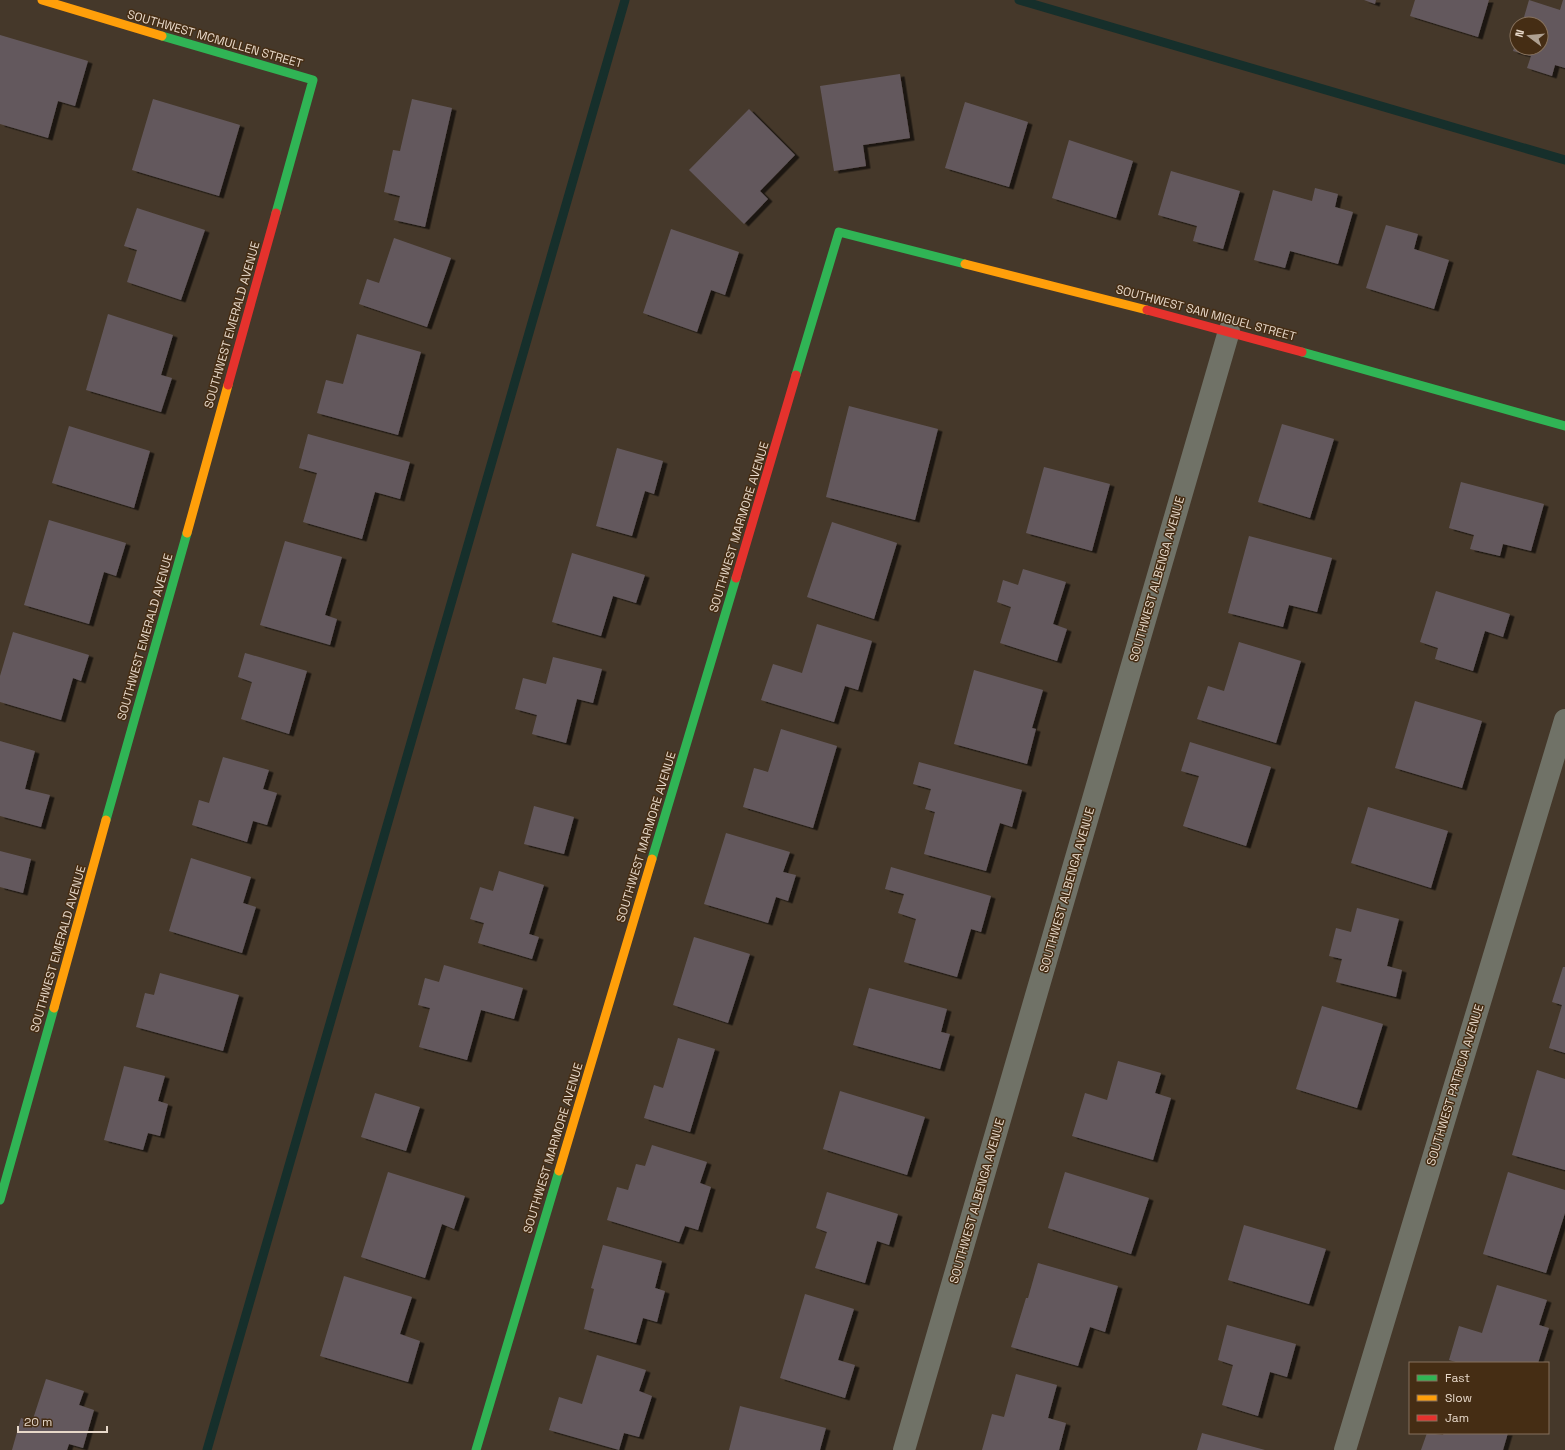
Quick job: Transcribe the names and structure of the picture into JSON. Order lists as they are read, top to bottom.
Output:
{
  "streets": {
    "street": [
      "SOUTHWEST MCMULLEN STREET",
      "SOUTHWEST SAN MIGUEL STREET",
      "SOUTHWEST EMERALD AVENUE",
      "SOUTHWEST MARMORE AVENUE",
      "SOUTHWEST ALBENGA AVENUE",
      "SOUTHWEST PATRICIA AVENUE"
    ]
  },
  "crossings": [
    ["SOUTHWEST MCMULLEN STREET", "SOUTHWEST EMERALD AVENUE"],
    ["SOUTHWEST SAN MIGUEL STREET", "SOUTHWEST MARMORE AVENUE"],
    ["SOUTHWEST SAN MIGUEL STREET", "SOUTHWEST ALBENGA AVENUE"]
  ],
  "legend": ["Fast", "Slow", "Jam"],
  "scale_bar": "20 m",
  "north": "left"
}
